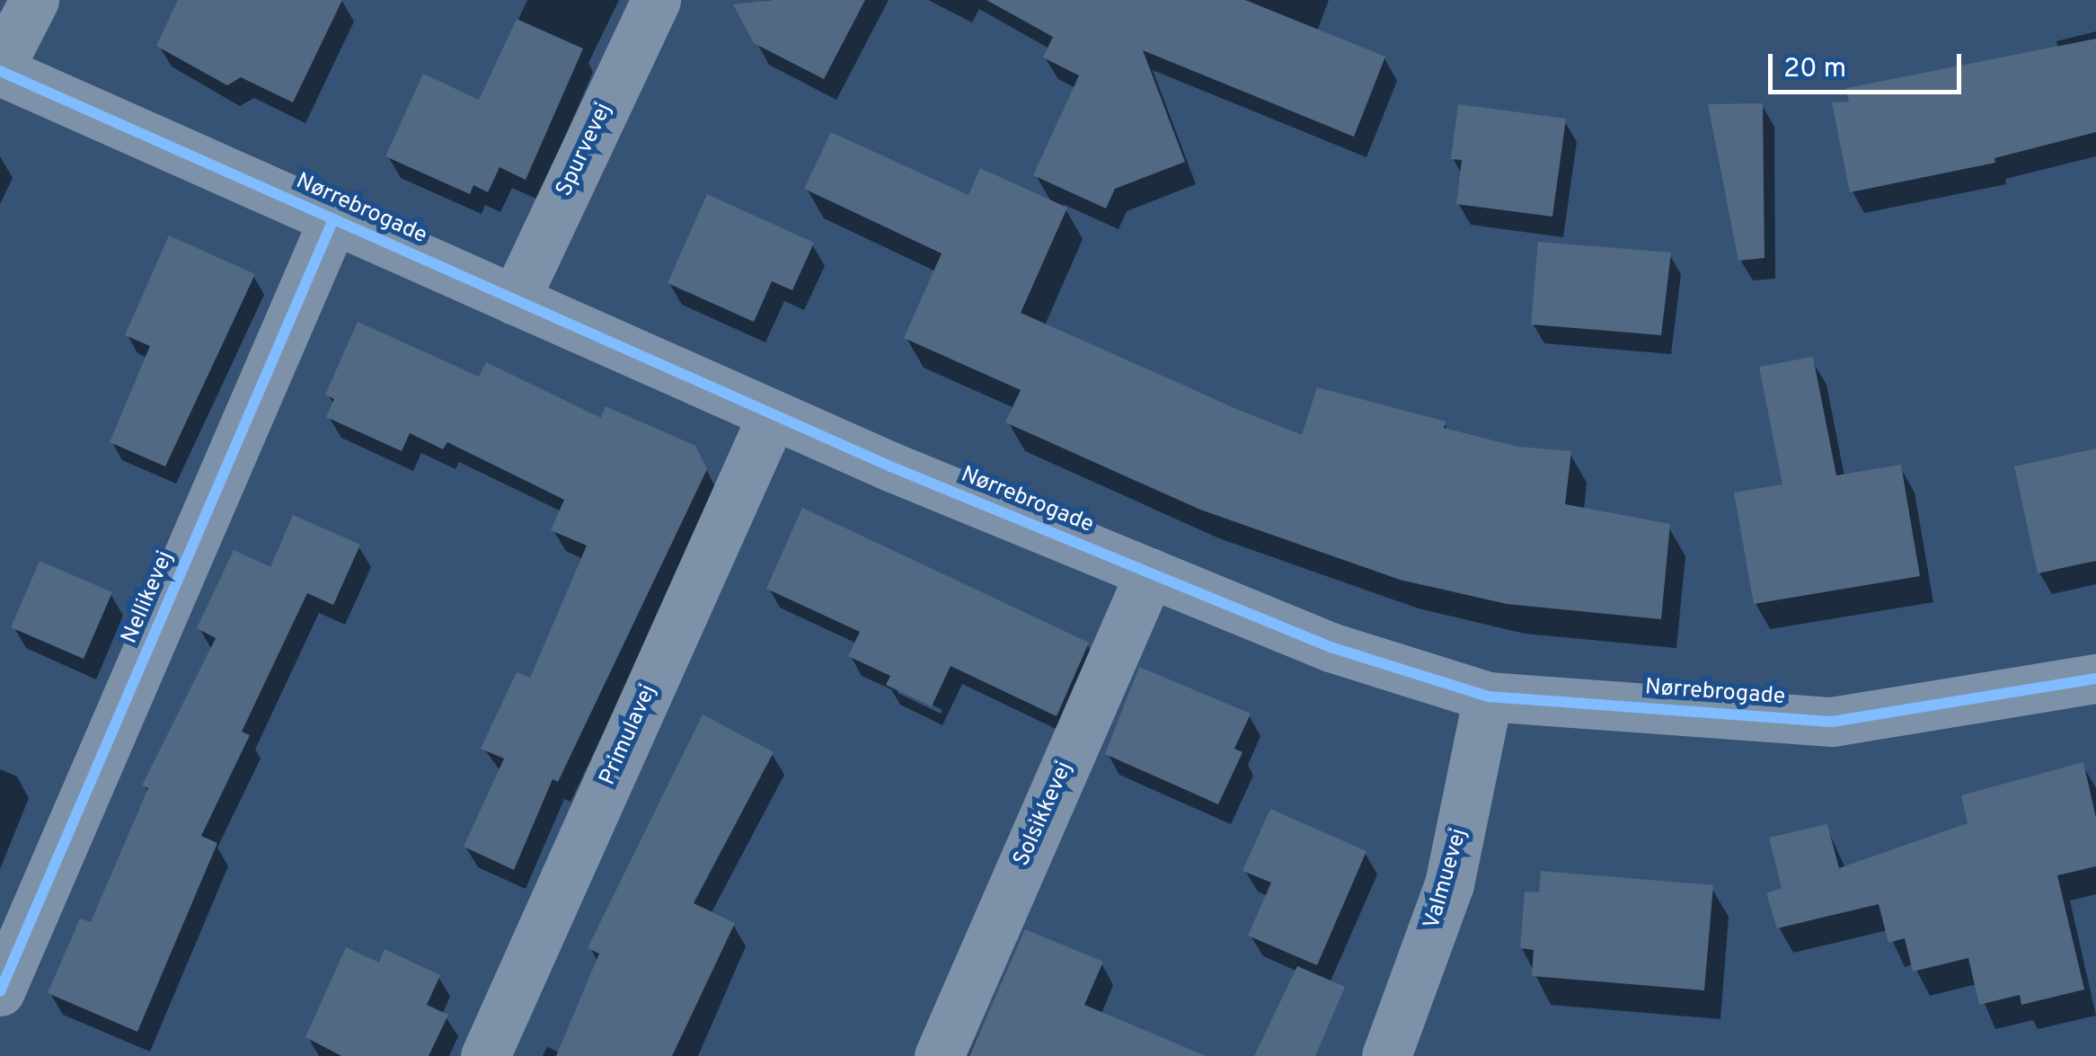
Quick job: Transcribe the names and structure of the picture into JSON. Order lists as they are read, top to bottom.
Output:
{
  "streets": {
    "street": [
      "Spurvevej",
      "Nørrebrogade",
      "Nellikevej",
      "Primulavej",
      "Solsikkevej",
      "Valmuevej"
    ]
  },
  "crossings": [
    ["Spurvevej", "Nørrebrogade"],
    ["Nørrebrogade", "Nellikevej"],
    ["Nørrebrogade", "Primulavej"],
    ["Nørrebrogade", "Solsikkevej"],
    ["Nørrebrogade", "Valmuevej"]
  ],
  "scale_bar": "20 m"
}
